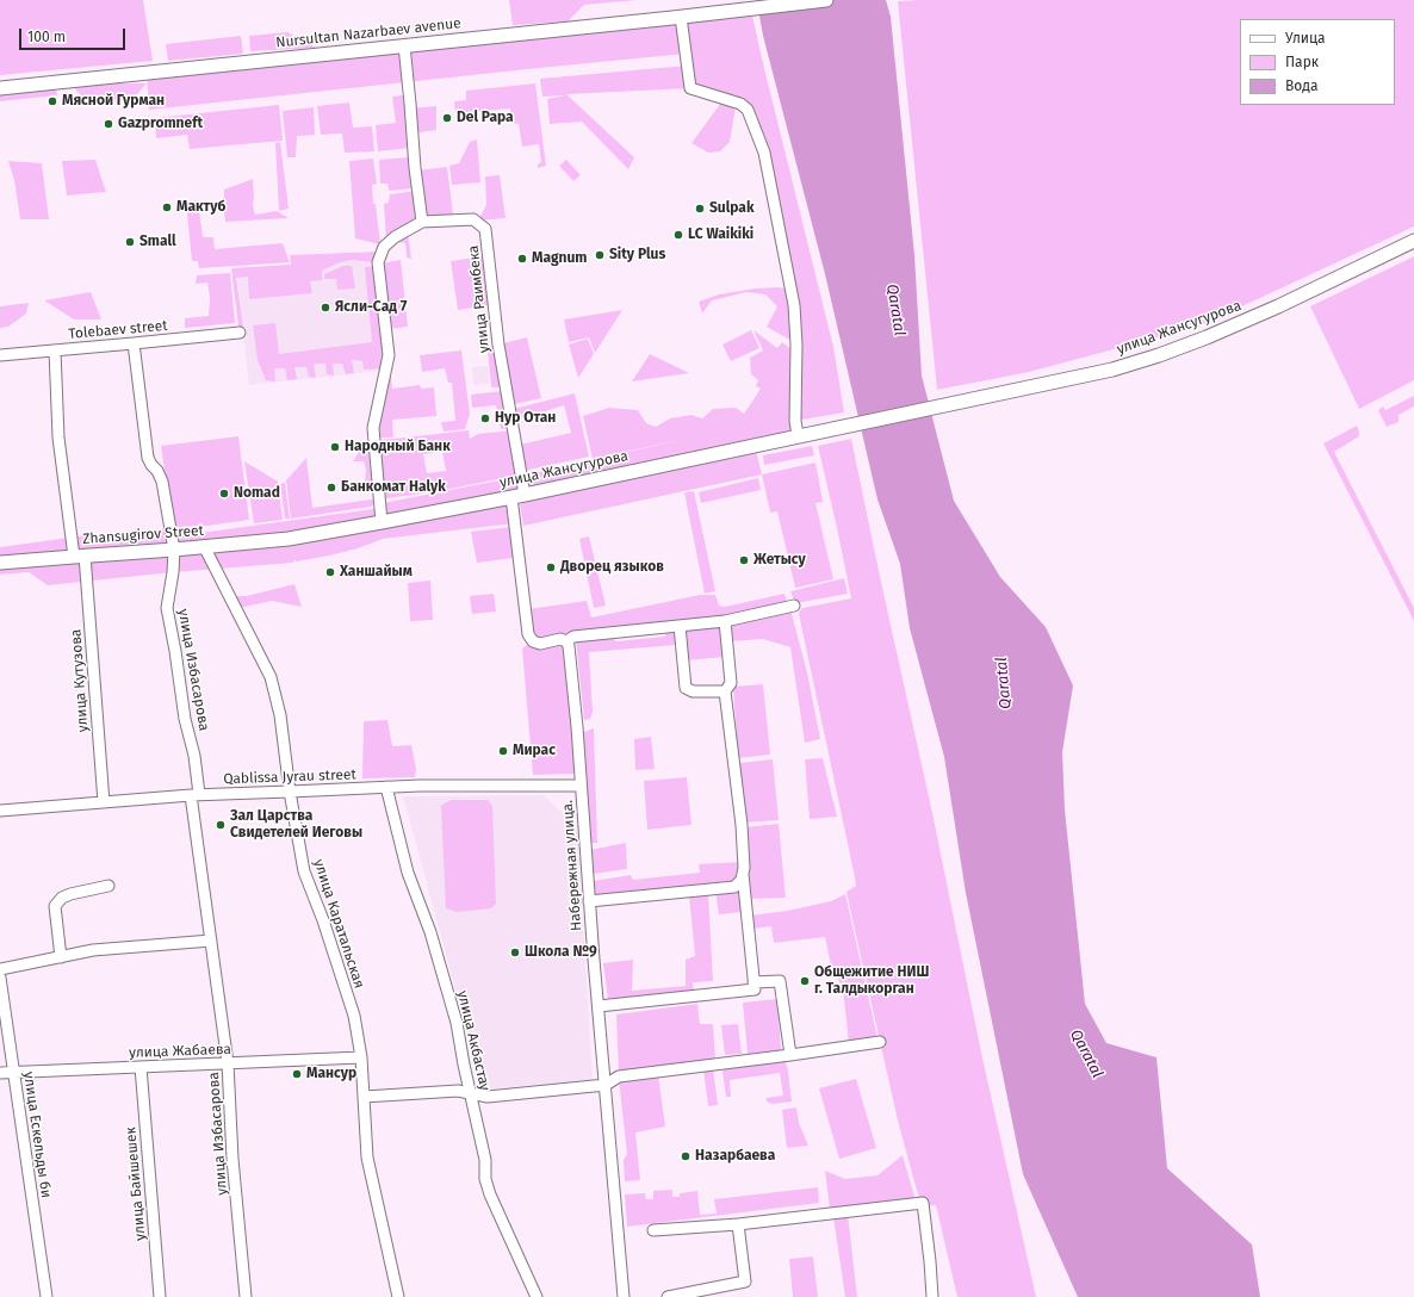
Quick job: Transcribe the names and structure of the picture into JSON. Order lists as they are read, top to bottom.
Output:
{
  "streets": {
    "main road": ["Nursultan Nazarbaev avenue", "улица Жансугурова", "Zhansugirov Street"],
    "street": [
      "улица Раимбека",
      "Tolebaev street",
      "улица Избасарова",
      "улица Кутузова",
      "Qablissa Jyrau street",
      "Набережная улица.",
      "улица Каратальская",
      "улица Акбастау",
      "улица Жабаева",
      "улица Ескельды би",
      "улица Байшешек"
    ]
  },
  "crossings": [
    ["улица Раимбека", "улица Жансугурова"],
    ["улица Жансугурова", "Zhansugirov Street"],
    ["Tolebaev street", "улица Кутузова"],
    ["Zhansugirov Street", "улица Избасарова"],
    ["Zhansugirov Street", "улица Кутузова"],
    ["Zhansugirov Street", "улица Каратальская"],
    ["улица Избасарова", "Qablissa Jyrau street"],
    ["улица Избасарова", "улица Жабаева"],
    ["улица Кутузова", "Qablissa Jyrau street"],
    ["Qablissa Jyrau street", "Набережная улица."],
    ["Qablissa Jyrau street", "улица Каратальская"],
    ["Qablissa Jyrau street", "улица Акбастау"],
    ["улица Каратальская", "улица Жабаева"],
    ["улица Жабаева", "улица Ескельды би"],
    ["улица Жабаева", "улица Байшешек"]
  ],
  "water": ["Qaratal"],
  "places": [
    "Мясной Гурман",
    "Del Papa",
    "Gazpromneft",
    "Мактуб",
    "Sulpak",
    "LC Waikiki",
    "Small",
    "Sity Plus",
    "Magnum",
    "Ясли-Сад 7",
    "Нур Отан",
    "Народный Банк",
    "Банкомат Halyk",
    "Nomad",
    "Жетысу",
    "Дворец языков",
    "Ханшайым",
    "Мирас",
    "Зал Царства Свидетелей Иеговы",
    "Школа №9",
    "Общежитие НИШ г. Талдыкорган",
    "Мансур",
    "Назарбаева"
  ],
  "legend": ["Улица", "Парк", "Вода"],
  "scale_bar": "100 m"
}
